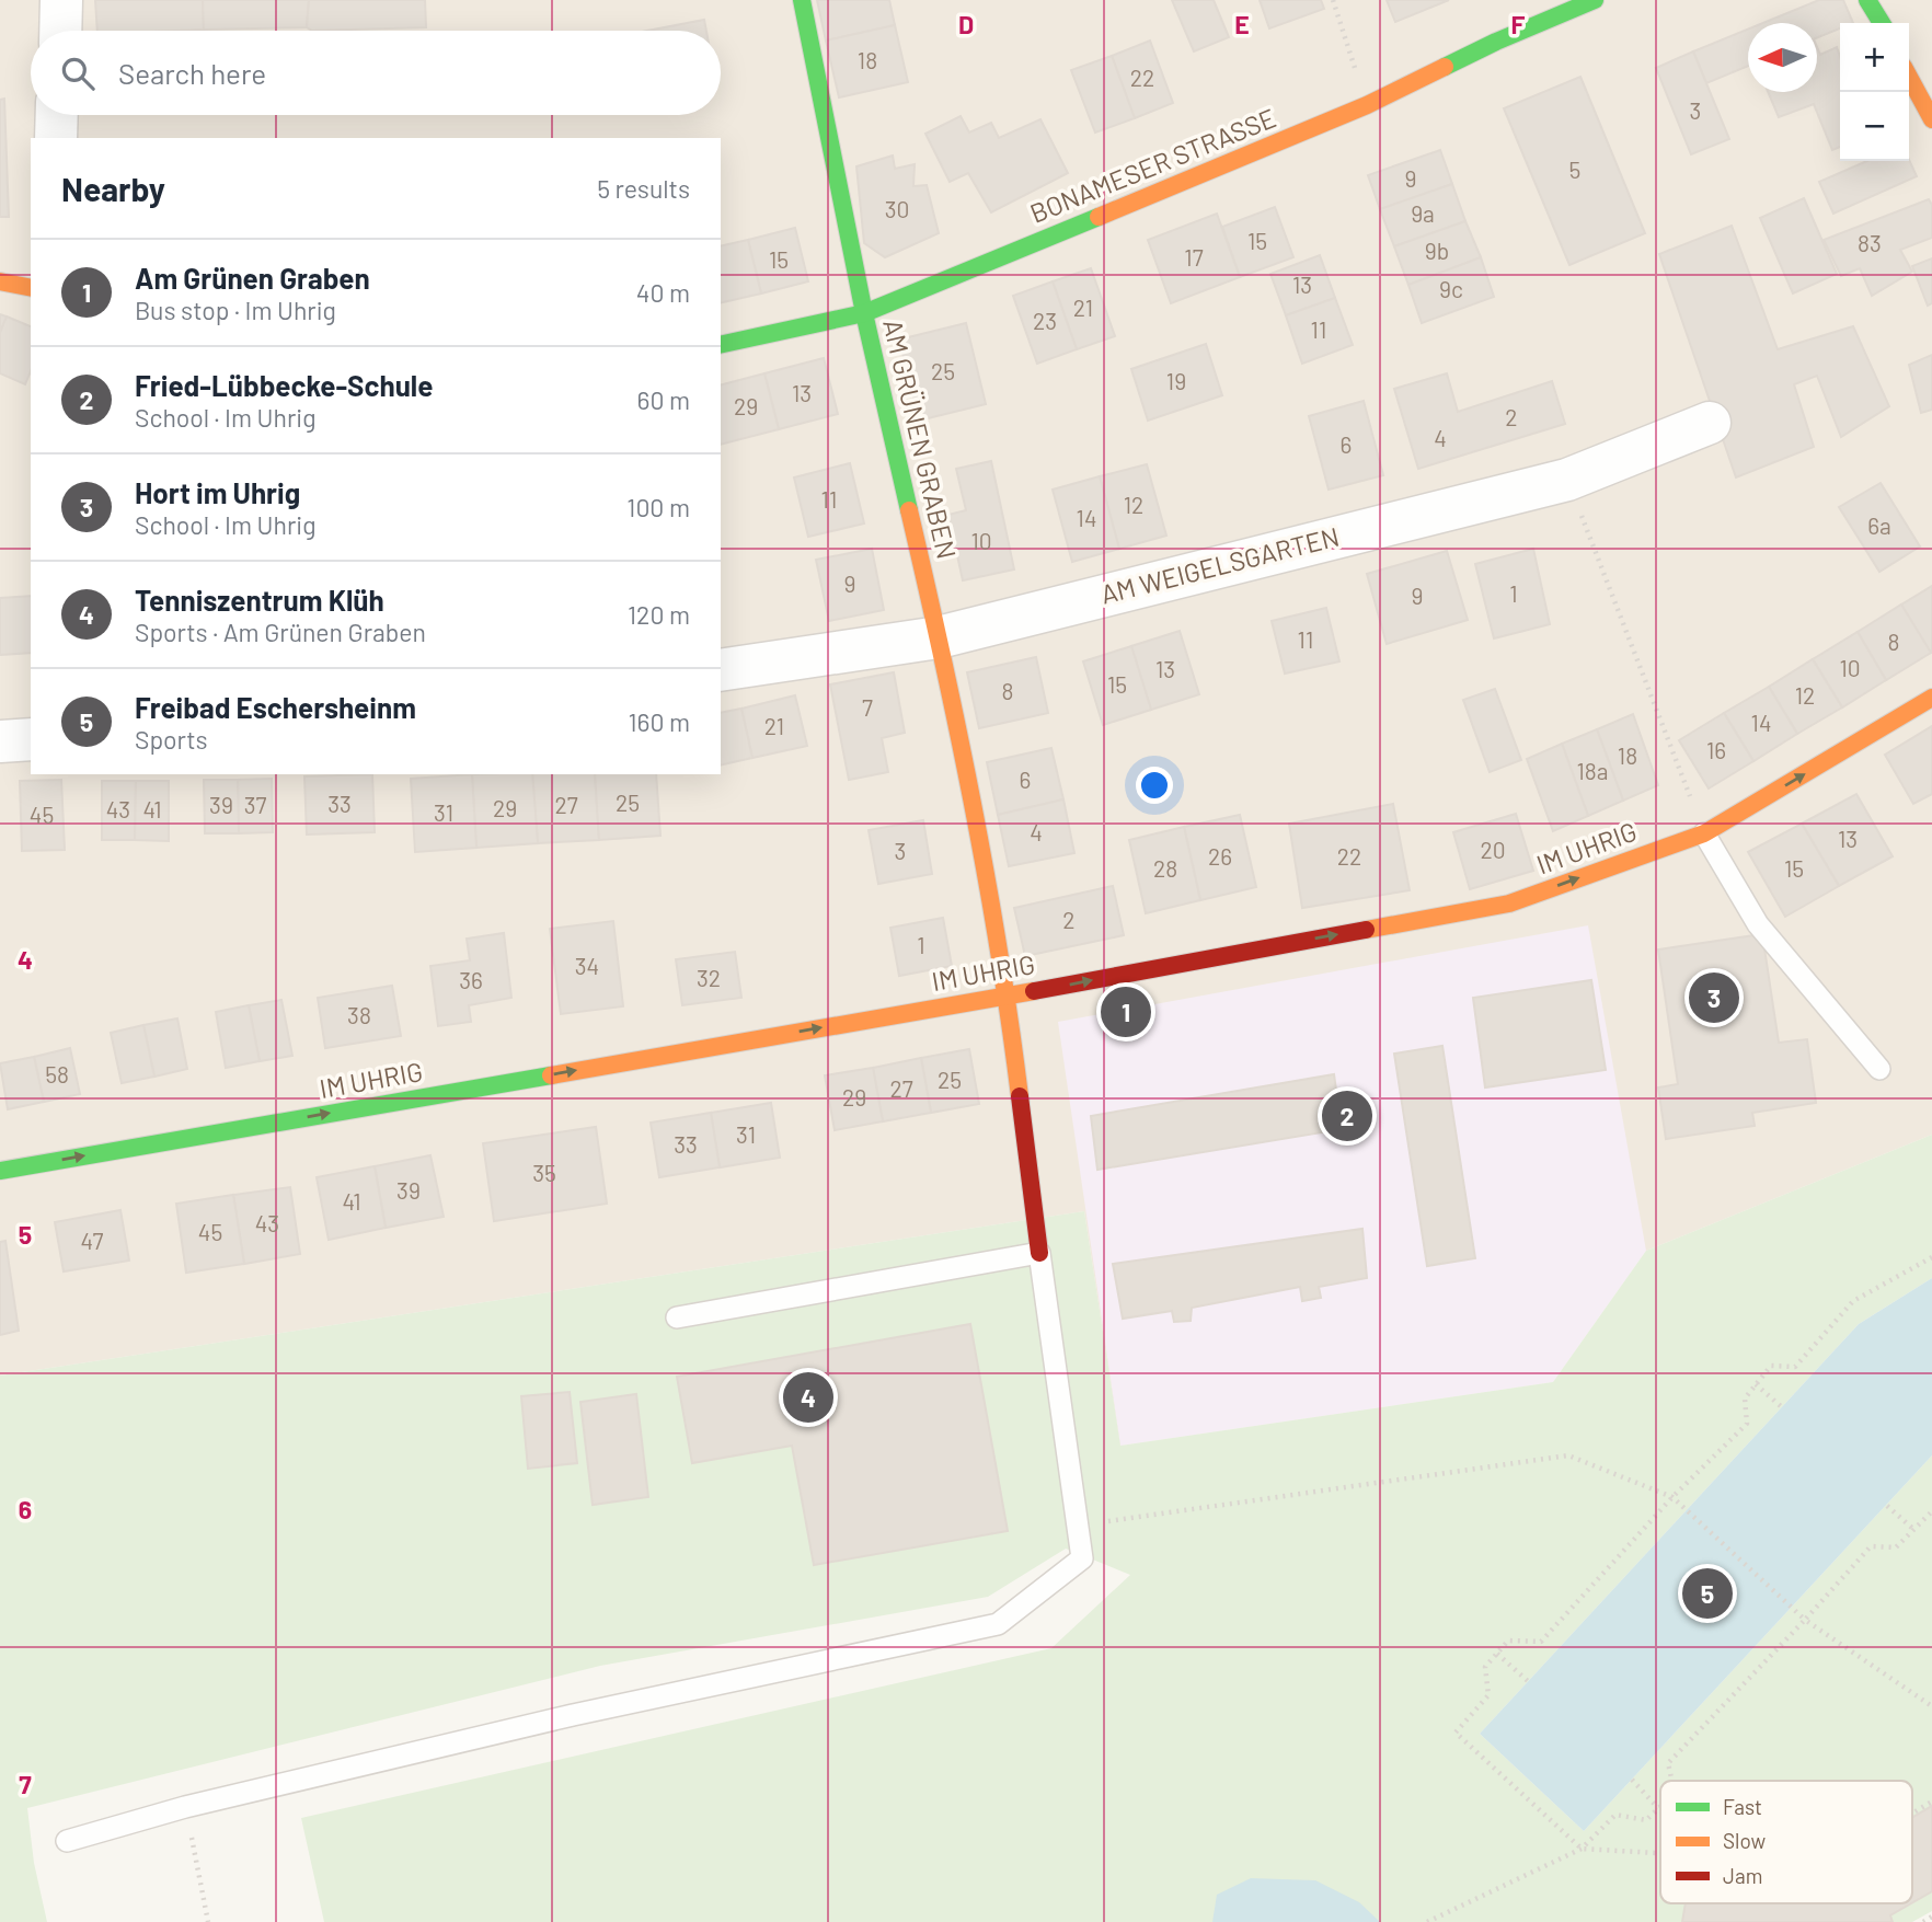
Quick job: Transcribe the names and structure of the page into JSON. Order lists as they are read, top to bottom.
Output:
{
  "streets": {
    "street": [
      "BONAMESER STRASSE",
      "AM GRÜNEN GRABEN",
      "AM WEIGELSGARTEN",
      "IM UHRIG"
    ]
  },
  "crossings": [
    ["BONAMESER STRASSE", "AM GRÜNEN GRABEN"],
    ["AM GRÜNEN GRABEN", "AM WEIGELSGARTEN"],
    ["AM GRÜNEN GRABEN", "IM UHRIG"]
  ],
  "one_way": ["IM UHRIG"],
  "house_numbers": [
    "18",
    "22",
    "3",
    "5",
    "9",
    "30",
    "9a",
    "15",
    "83",
    "9b",
    "17",
    "15",
    "13",
    "9c",
    "21",
    "23",
    "11",
    "25",
    "19",
    "13",
    "29",
    "2",
    "4",
    "6",
    "11",
    "12",
    "14",
    "6a",
    "10",
    "9",
    "1",
    "9",
    "11",
    "8",
    "10",
    "13",
    "15",
    "8",
    "12",
    "7",
    "14",
    "21",
    "16",
    "18",
    "18a",
    "6",
    "25",
    "33",
    "39",
    "37",
    "27",
    "29",
    "43",
    "41",
    "31",
    "45",
    "4",
    "13",
    "20",
    "3",
    "26",
    "22",
    "28",
    "15",
    "2",
    "1",
    "34",
    "32",
    "36",
    "38",
    "58",
    "25",
    "27",
    "29",
    "31",
    "33",
    "35",
    "39",
    "41",
    "43",
    "45",
    "47"
  ],
  "legend": ["Fast", "Slow", "Jam"],
  "north": "left",
  "page": {
    "map_buttons": ["+", "−"],
    "search": "Search here",
    "heading": ["Nearby", "5 results"],
    "list": [
      {
        "mark": "1",
        "name": "Am Grünen Graben",
        "note": "Bus stop · Im Uhrig",
        "value": "40 m"
      },
      {
        "mark": "2",
        "name": "Fried-Lübbecke-Schule",
        "note": "School · Im Uhrig",
        "value": "60 m"
      },
      {
        "mark": "3",
        "name": "Hort im Uhrig",
        "note": "School · Im Uhrig",
        "value": "100 m"
      },
      {
        "mark": "4",
        "name": "Tenniszentrum Klüh",
        "note": "Sports · Am Grünen Graben",
        "value": "120 m"
      },
      {
        "mark": "5",
        "name": "Freibad Eschersheinm",
        "note": "Sports",
        "value": "160 m"
      }
    ],
    "pins": [
      "3",
      "1",
      "2",
      "4",
      "5"
    ]
  },
  "grid": {
    "columns": ["D", "E", "F"],
    "rows": [
      "4",
      "5",
      "6",
      "7"
    ]
  }
}
